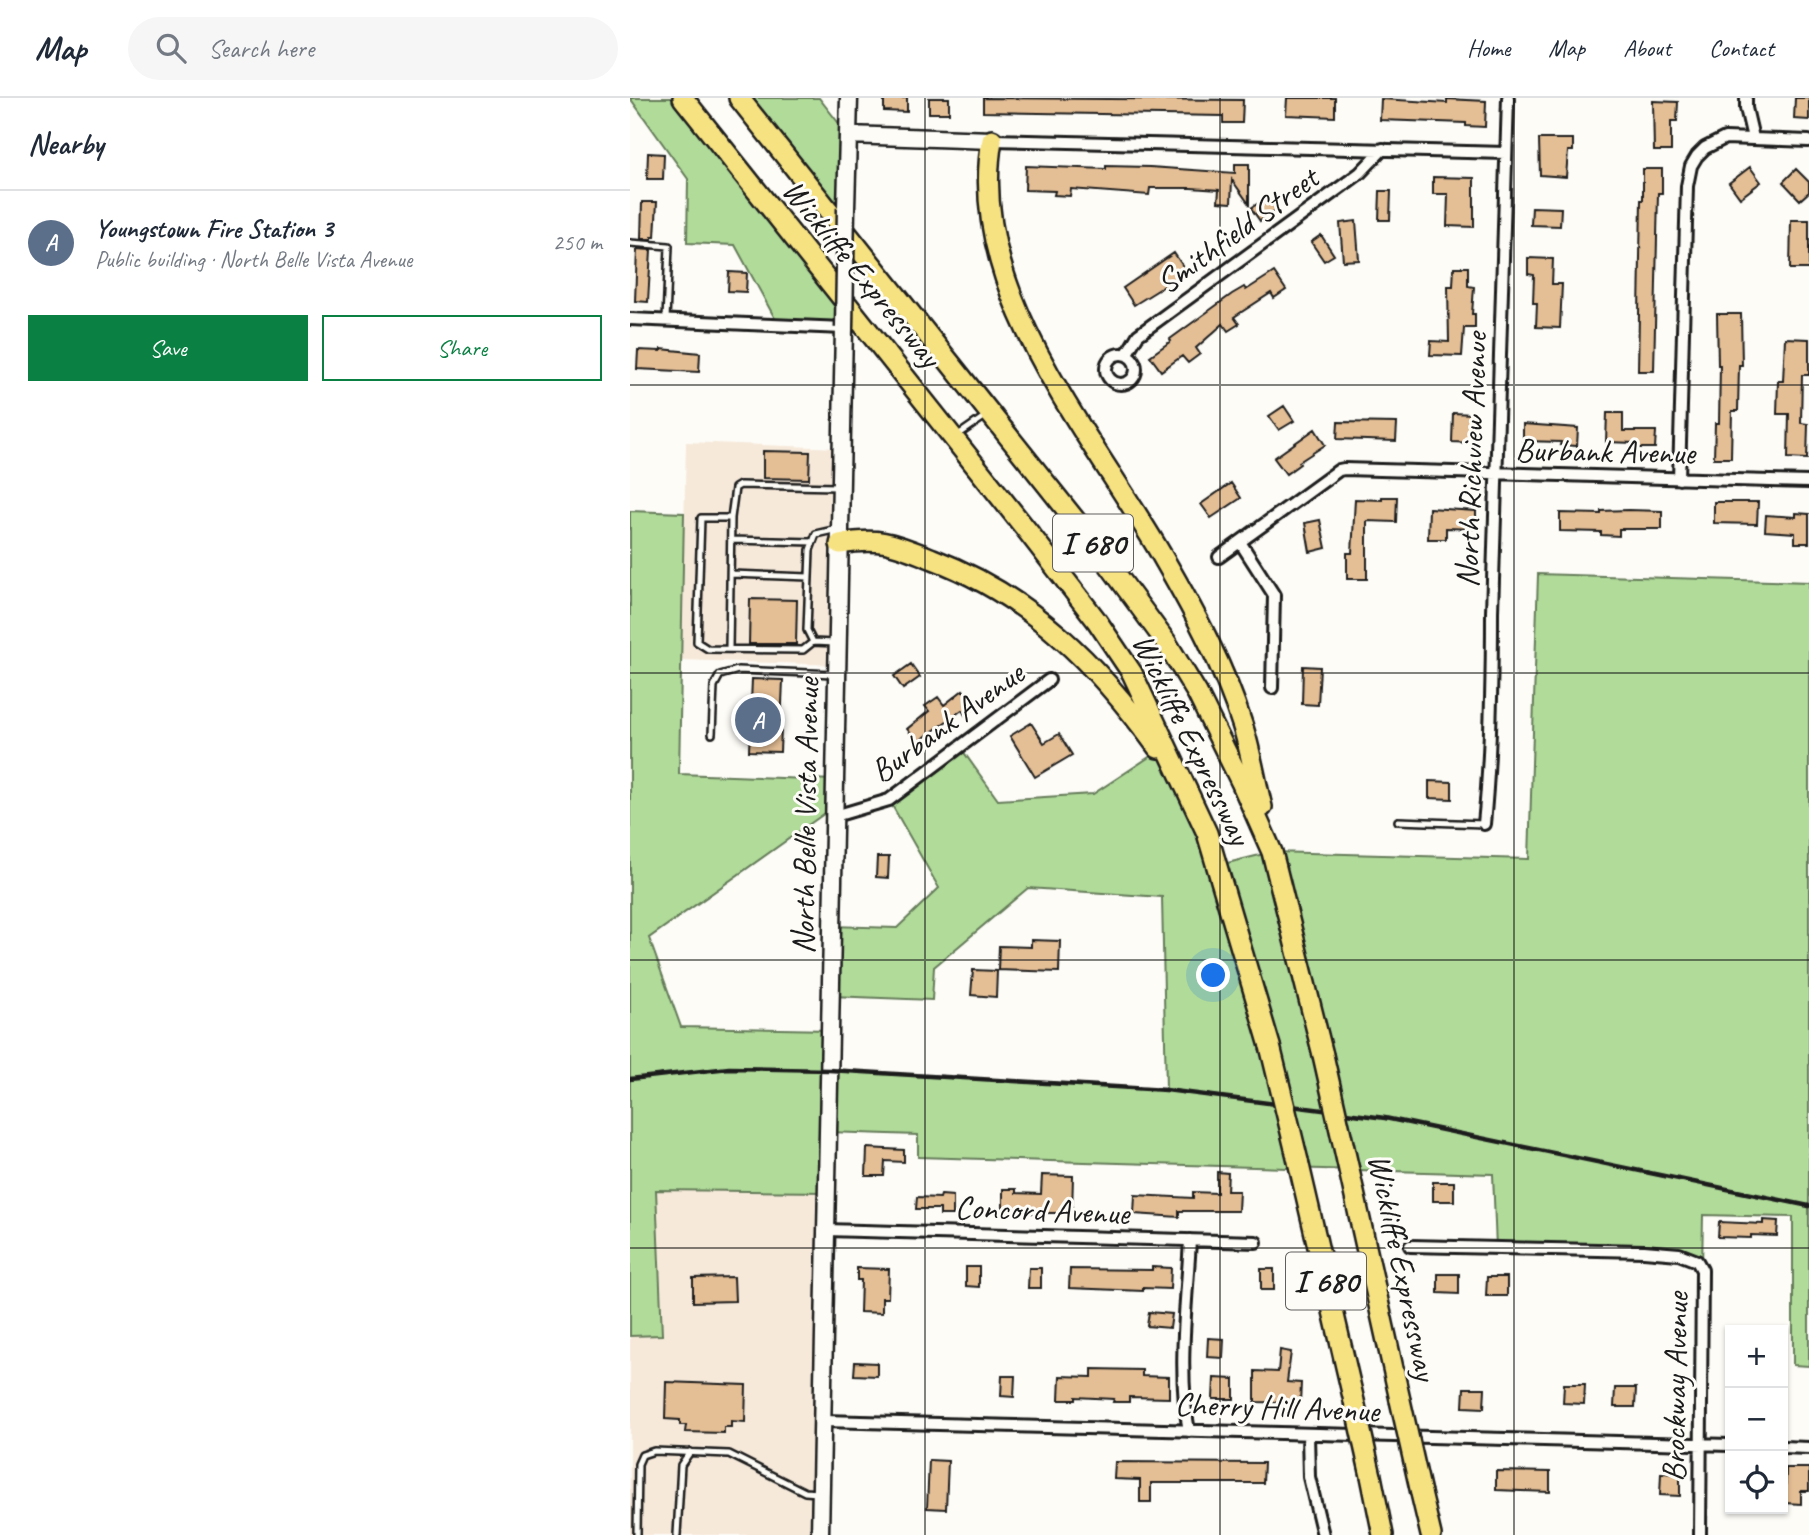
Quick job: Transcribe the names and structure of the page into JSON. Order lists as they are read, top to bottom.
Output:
{
  "streets": {
    "highway": ["Wickliffe Expressway", "I 680"],
    "street": [
      "Smithfield Street",
      "Burbank Avenue",
      "North Richview Avenue",
      "North Belle Vista Avenue",
      "Concord Avenue",
      "Brockway Avenue",
      "Cherry Hill Avenue"
    ]
  },
  "crossings": [
    ["Burbank Avenue", "North Richview Avenue"],
    ["Burbank Avenue", "North Belle Vista Avenue"],
    ["North Belle Vista Avenue", "Concord Avenue"],
    ["North Belle Vista Avenue", "Cherry Hill Avenue"],
    ["Brockway Avenue", "Cherry Hill Avenue"]
  ],
  "page": {
    "header": "Map",
    "search": "Search here",
    "nav": [
      "Home",
      "Map",
      "About",
      "Contact"
    ],
    "heading": "Nearby",
    "list": [
      {
        "mark": "A",
        "name": "Youngstown Fire Station 3",
        "note": "Public building · North Belle Vista Avenue",
        "value": "250 m"
      }
    ],
    "buttons": ["Save", "Share"],
    "pins": "A",
    "map_buttons": ["+", "−"]
  }
}
